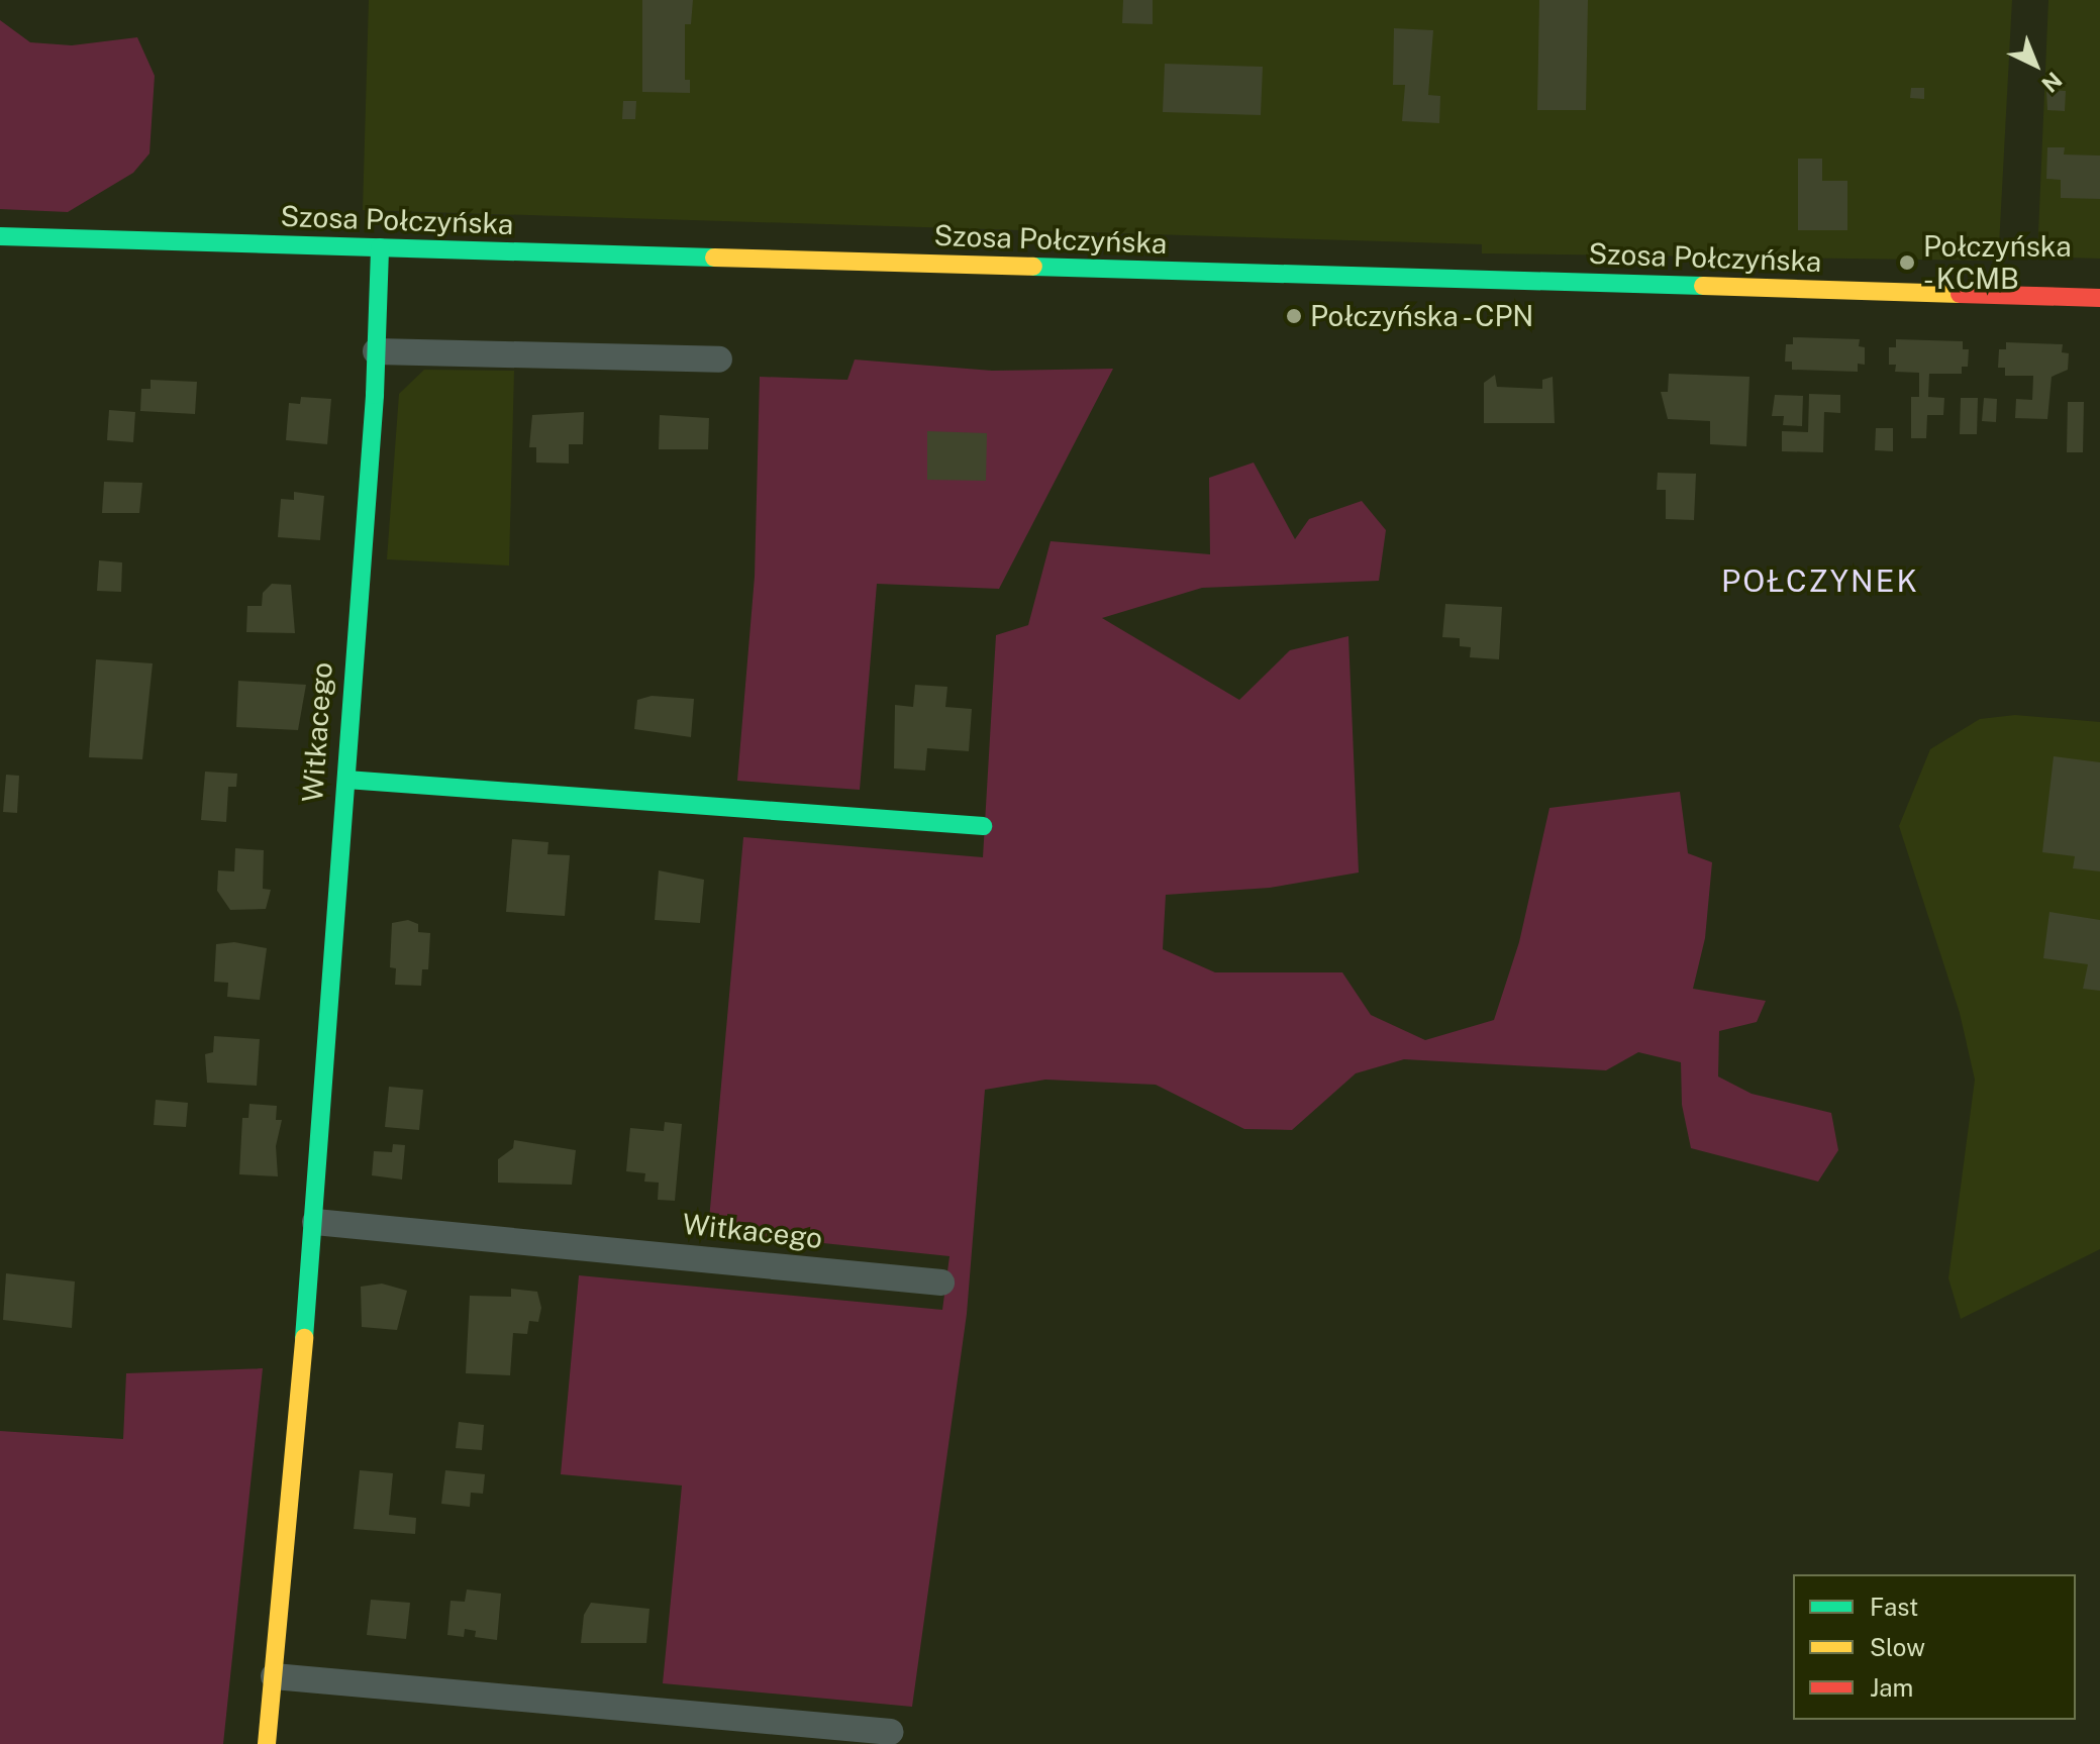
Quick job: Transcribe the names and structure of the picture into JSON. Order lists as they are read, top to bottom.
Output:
{
  "streets": {
    "street": ["Szosa Połczyńska", "Witkacego"]
  },
  "crossings": [
    ["Szosa Połczyńska", "Witkacego"]
  ],
  "districts": ["POŁCZYNEK"],
  "places": ["Połczyńska - KCMB", "Połczyńska - CPN"],
  "legend": ["Fast", "Slow", "Jam"],
  "north": "bottom right"
}
